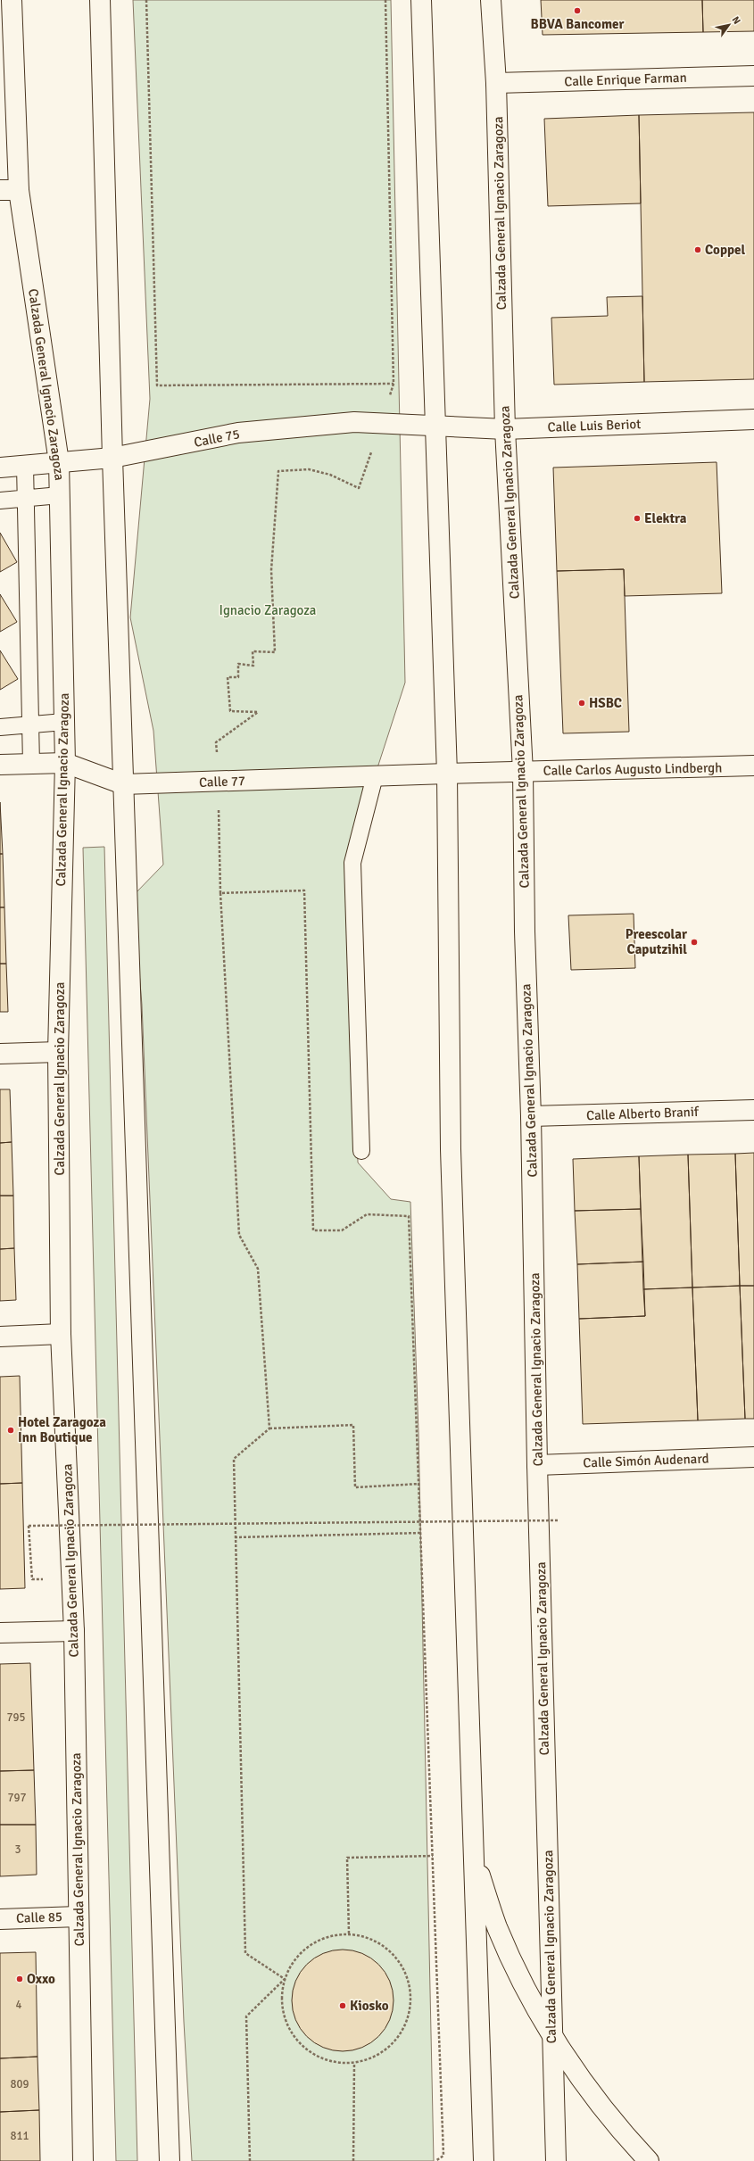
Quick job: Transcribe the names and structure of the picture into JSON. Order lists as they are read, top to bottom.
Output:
{
  "streets": {
    "main road": [
      "Calle Enrique Farman",
      "Calzada General Ignacio Zaragoza",
      "Calle Luis Beriot",
      "Calle 75",
      "Calle Carlos Augusto Lindbergh",
      "Calle 77",
      "Calle Alberto Branif",
      "Calle Simón Audenard",
      "Calle 85"
    ]
  },
  "crossings": [
    ["Calle Enrique Farman", "Calzada General Ignacio Zaragoza"],
    ["Calzada General Ignacio Zaragoza", "Calle Luis Beriot"],
    ["Calzada General Ignacio Zaragoza", "Calle 75"],
    ["Calzada General Ignacio Zaragoza", "Calle Carlos Augusto Lindbergh"],
    ["Calzada General Ignacio Zaragoza", "Calle 77"],
    ["Calzada General Ignacio Zaragoza", "Calle Alberto Branif"],
    ["Calzada General Ignacio Zaragoza", "Calle Simón Audenard"],
    ["Calzada General Ignacio Zaragoza", "Calle 85"],
    ["Calle Luis Beriot", "Calle 75"],
    ["Calle Carlos Augusto Lindbergh", "Calle 77"]
  ],
  "parks": ["Ignacio Zaragoza"],
  "places": [
    "BBVA Bancomer",
    "Coppel",
    "Elektra",
    "HSBC",
    "Preescolar Caputzihil",
    "Hotel Zaragoza Inn Boutique",
    "Oxxo",
    "Kiosko"
  ],
  "house_numbers": [
    "795",
    "797",
    "3",
    "4",
    "809",
    "811"
  ],
  "north": "top right"
}
